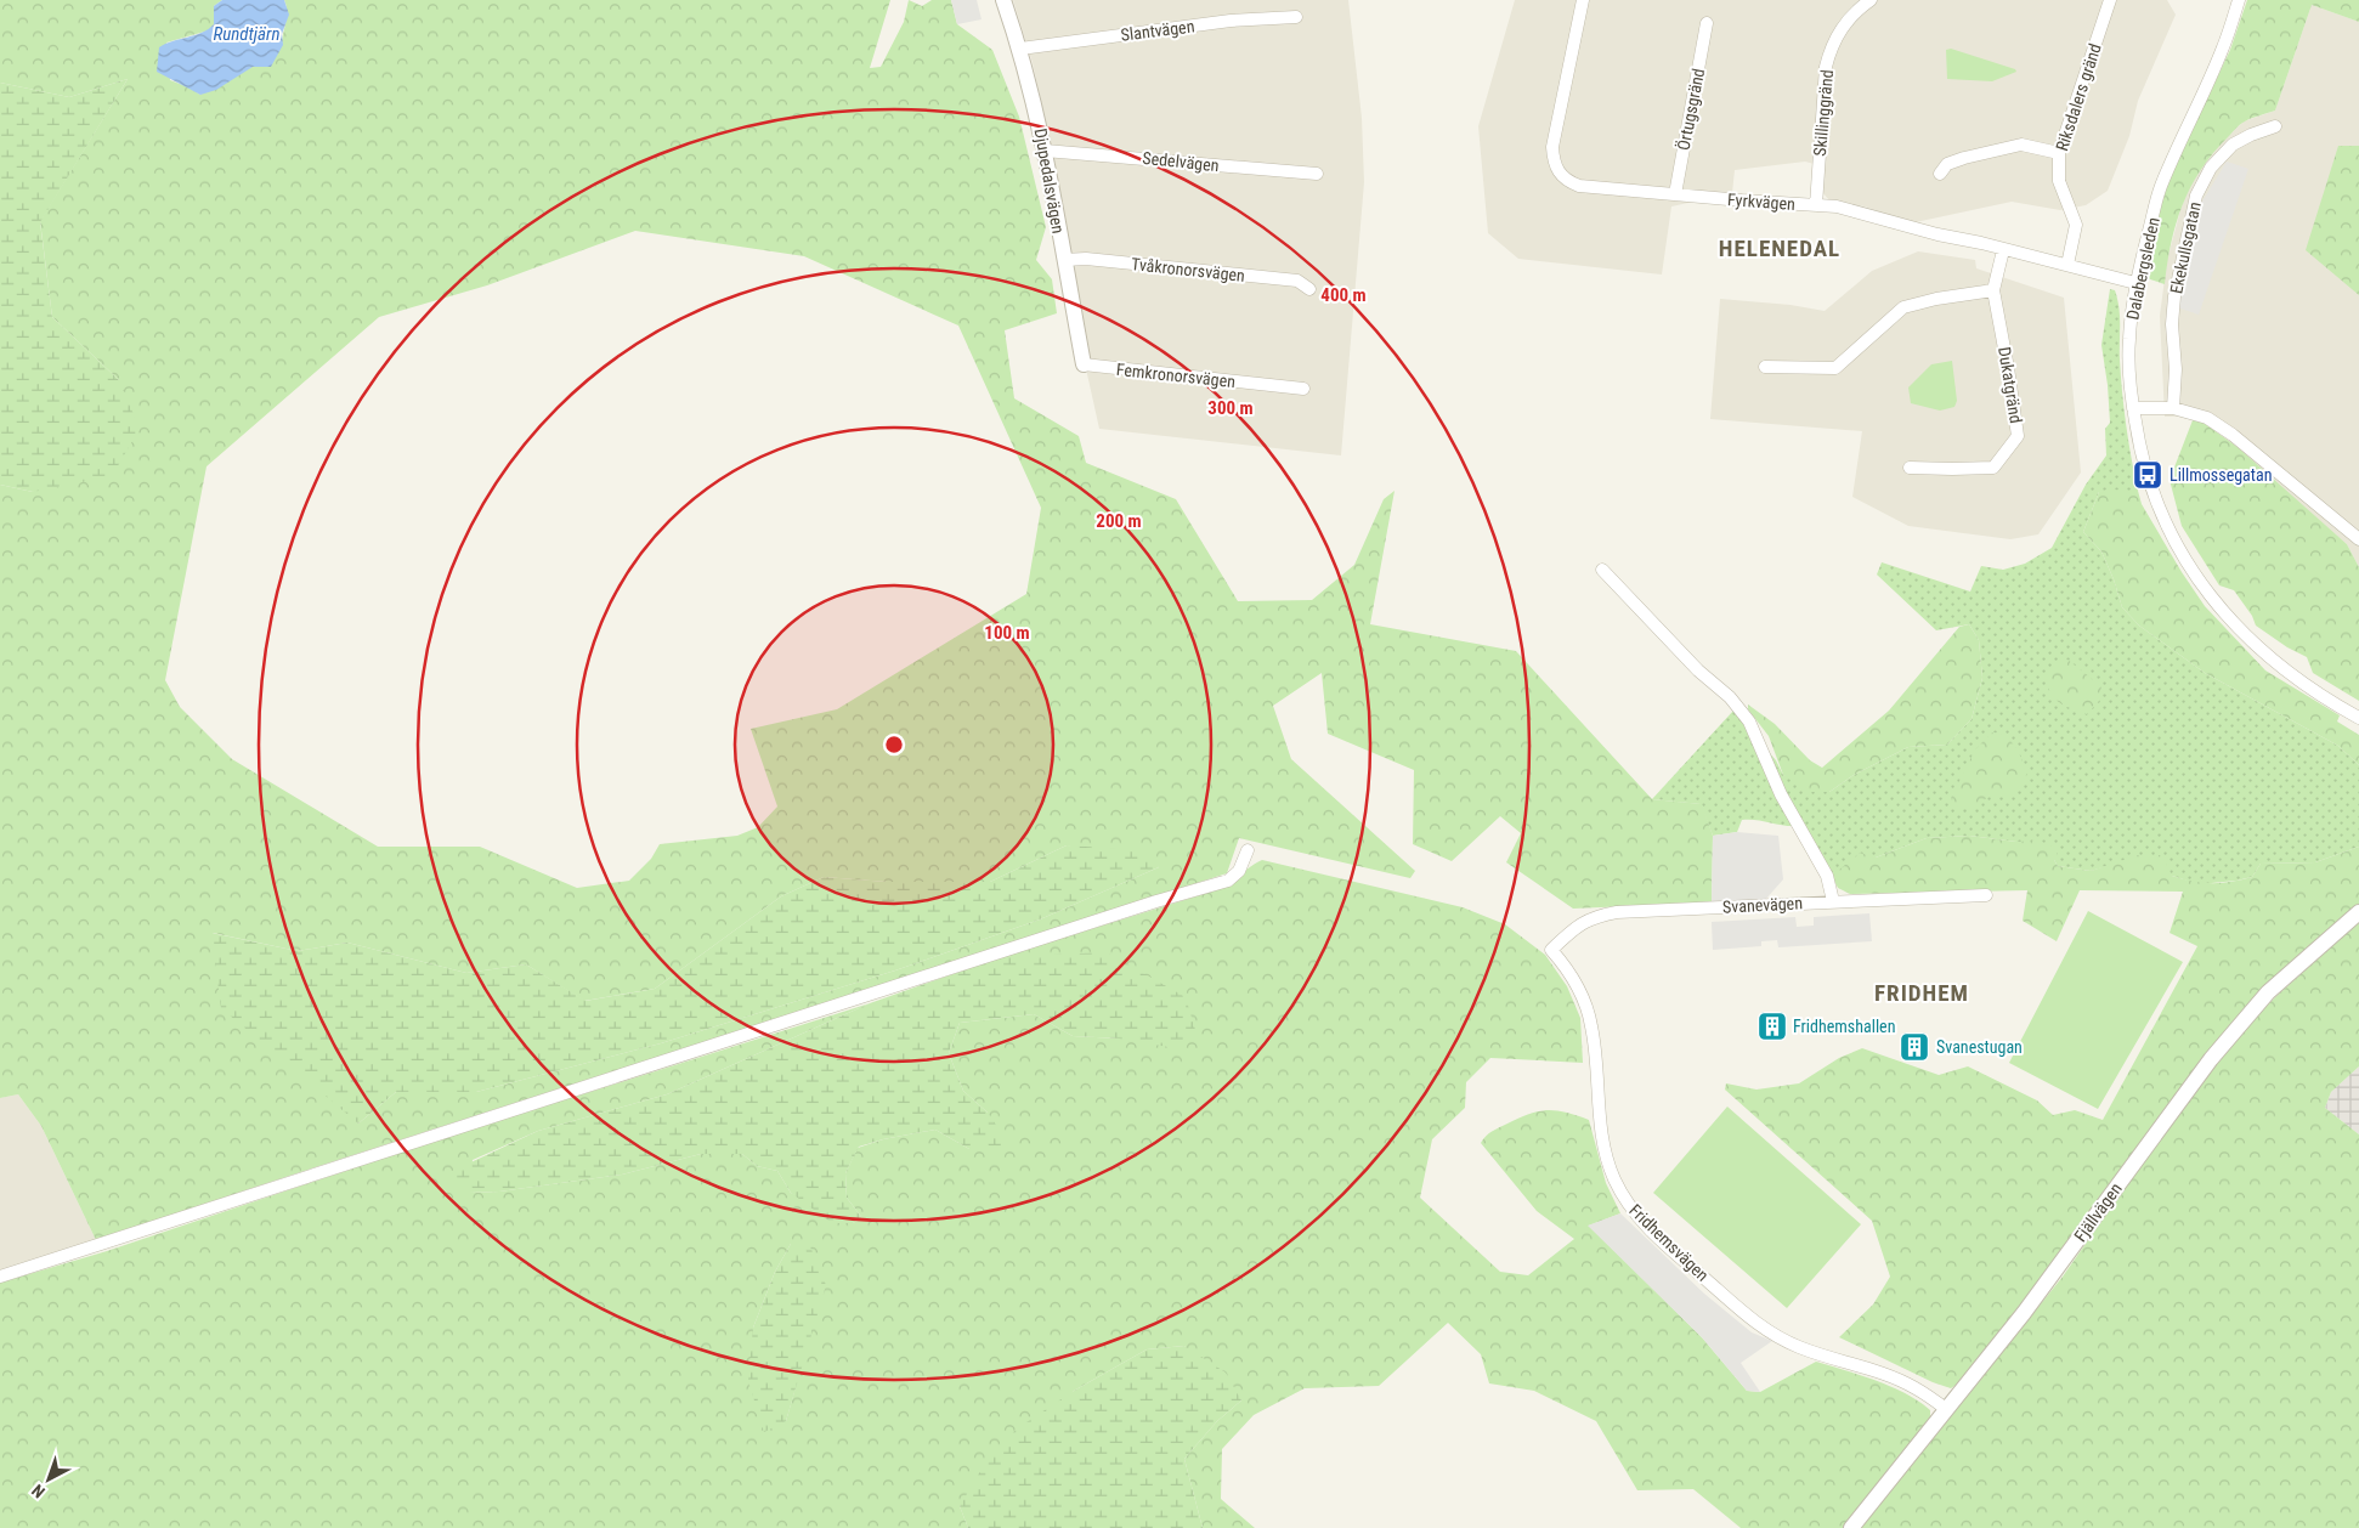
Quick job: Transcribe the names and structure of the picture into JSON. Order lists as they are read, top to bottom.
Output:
{
  "streets": {
    "street": [
      "Slantvägen",
      "Riksdalers gränd",
      "Örtugsgränd",
      "Skillinggränd",
      "Sedelvägen",
      "Djupedalsvägen",
      "Fyrkvägen",
      "Ekekullsgatan",
      "Dalabergsleden",
      "Tvåkronorsvägen",
      "Femkronorsvägen",
      "Dukatgränd",
      "Svanevägen",
      "Fjällvägen",
      "Fridhemsvägen"
    ]
  },
  "crossings": [
    ["Slantvägen", "Djupedalsvägen"],
    ["Riksdalers gränd", "Fyrkvägen"],
    ["Örtugsgränd", "Fyrkvägen"],
    ["Skillinggränd", "Fyrkvägen"],
    ["Sedelvägen", "Djupedalsvägen"],
    ["Djupedalsvägen", "Tvåkronorsvägen"],
    ["Djupedalsvägen", "Femkronorsvägen"],
    ["Fyrkvägen", "Dalabergsleden"],
    ["Fyrkvägen", "Dukatgränd"],
    ["Svanevägen", "Fridhemsvägen"],
    ["Fjällvägen", "Fridhemsvägen"]
  ],
  "districts": ["HELENEDAL", "FRIDHEM"],
  "water": ["Rundtjärn"],
  "places": {
    "bus stop": ["Lillmossegatan"],
    "building": ["Fridhemshallen", "Svanestugan"]
  },
  "north": "bottom left",
  "rings": [
    "400 m",
    "300 m",
    "200 m",
    "100 m"
  ]
}
